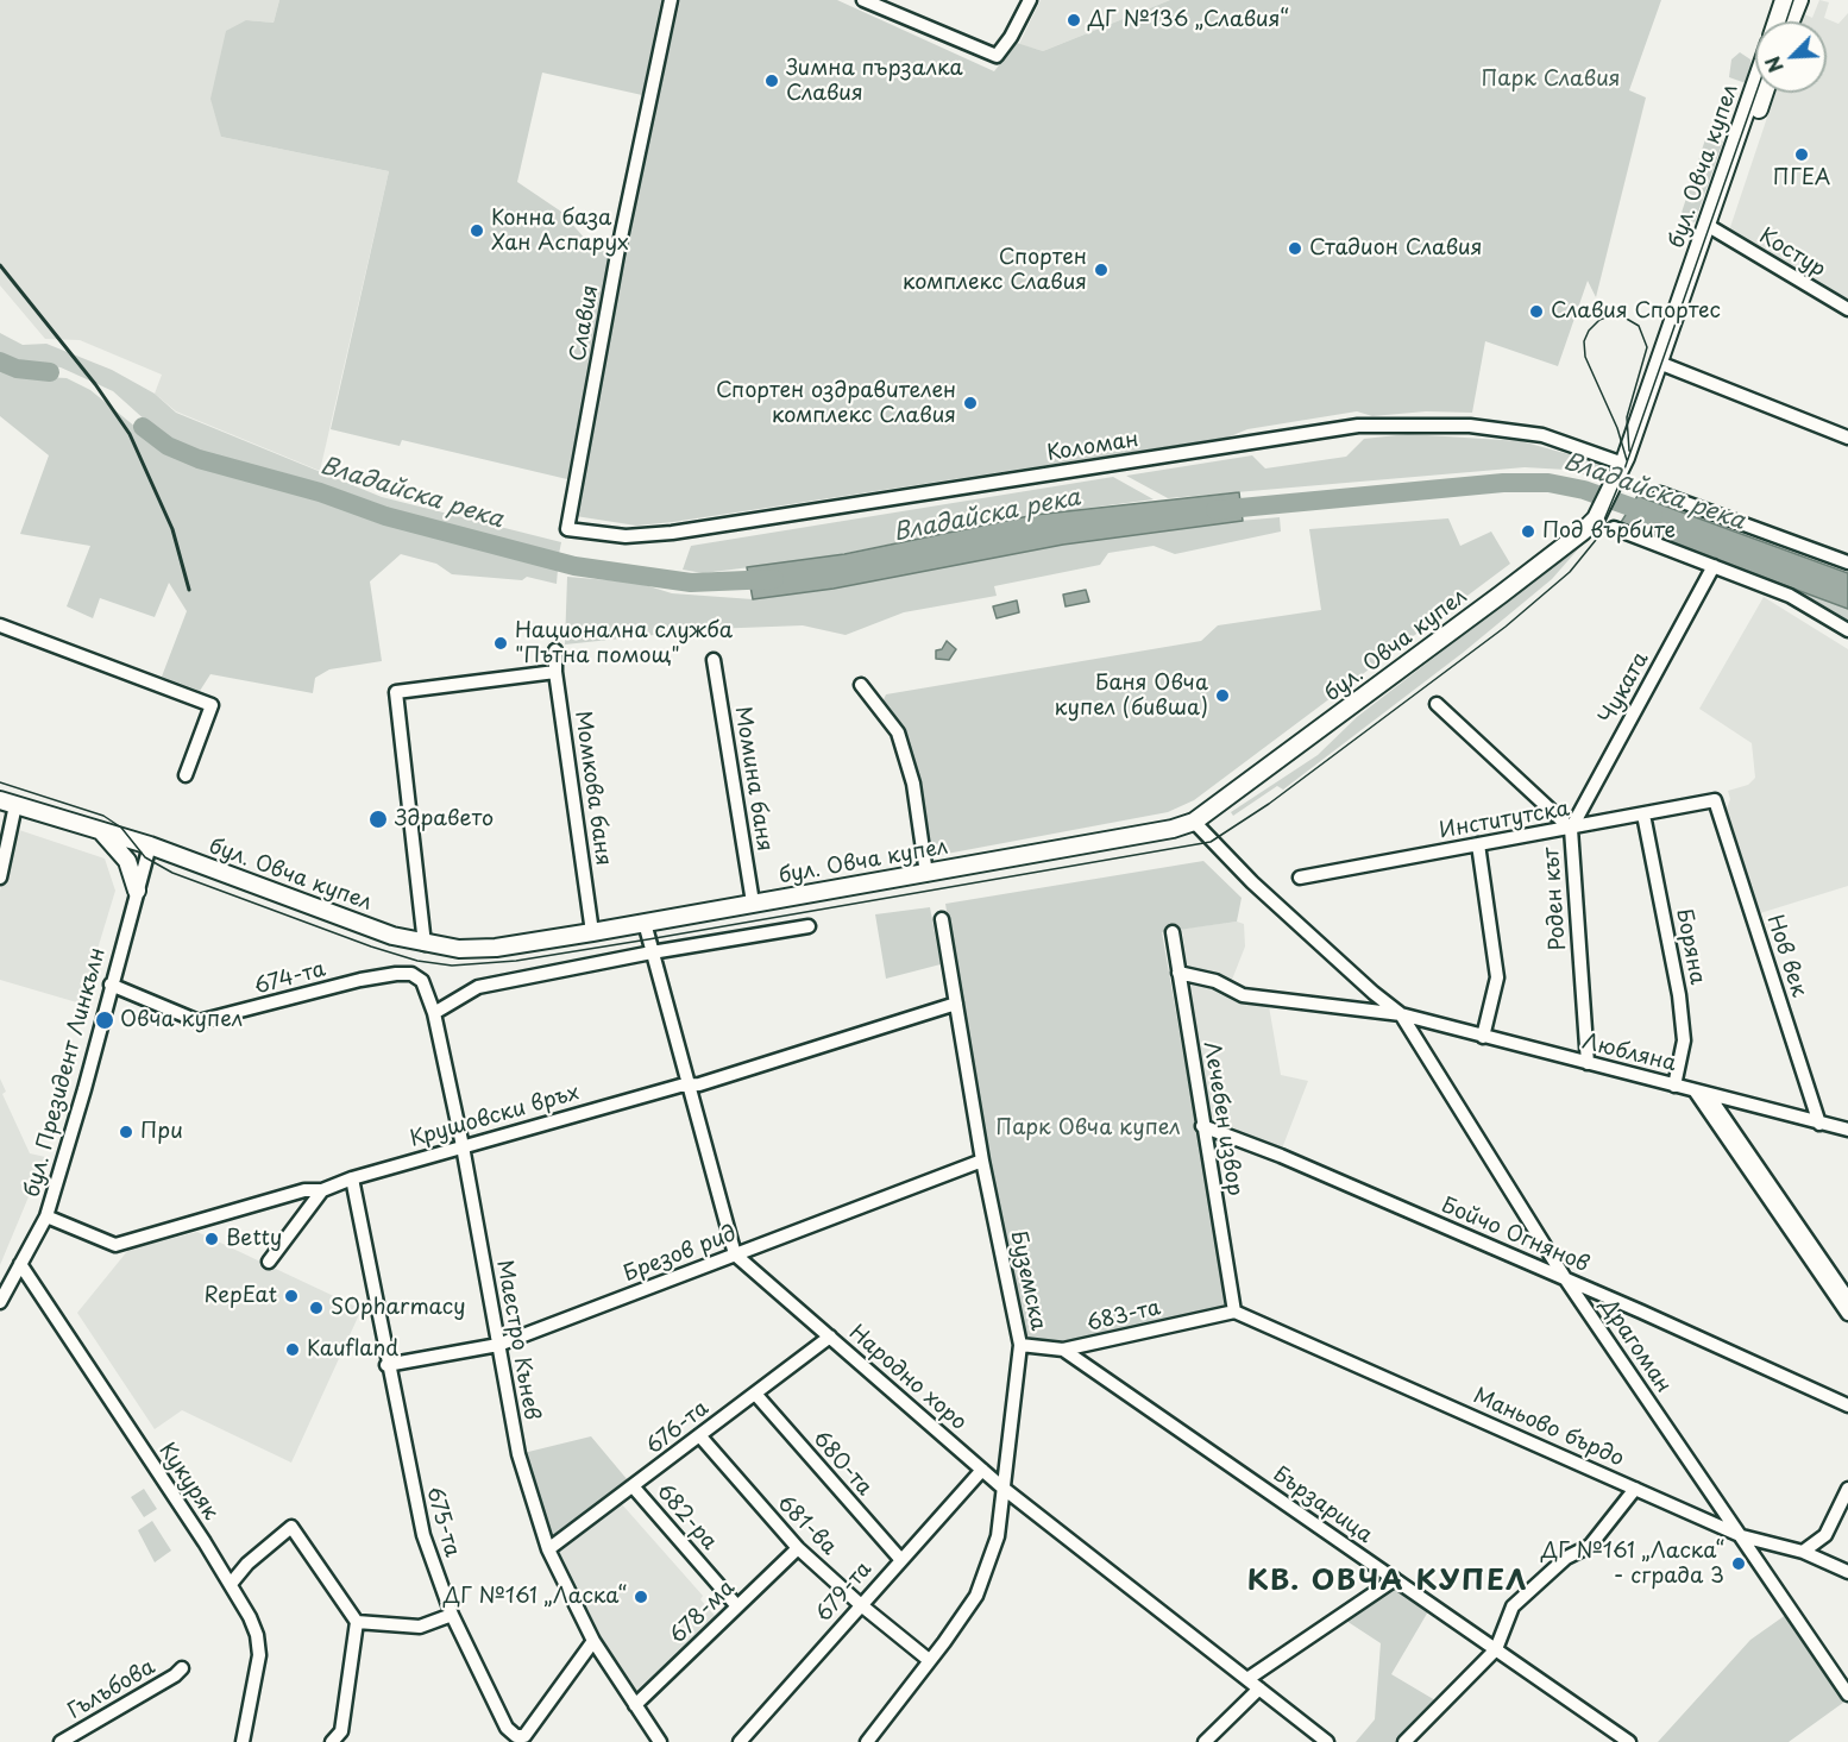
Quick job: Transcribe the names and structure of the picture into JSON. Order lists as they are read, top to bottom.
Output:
{
  "streets": {
    "main road": ["бул. Овча купел"],
    "street": [
      "Костур",
      "Славия",
      "Коломан",
      "Чуката",
      "Момина баня",
      "Момкова баня",
      "Институтска",
      "Роден кът",
      "Боряна",
      "Нов век",
      "674-та",
      "Любляна",
      "бул. Президент Линкълн",
      "Крушовски връх",
      "Лечебен извор",
      "Бойчо Огнянов",
      "Брезов рид",
      "Буземска",
      "683-та",
      "Маестро Кънев",
      "Драгоман",
      "Народно хоро",
      "676-та",
      "Маньово бърдо",
      "680-та",
      "Кукуряк",
      "Бързарица",
      "682-ра",
      "675-та",
      "681-ва",
      "679-та",
      "678-ма",
      "Гълъбова"
    ]
  },
  "crossings": [
    ["бул. Овча купел", "Костур"],
    ["бул. Овча купел", "Коломан"],
    ["бул. Овча купел", "Момина баня"],
    ["бул. Овча купел", "Момкова баня"],
    ["бул. Овча купел", "Любляна"],
    ["бул. Овча купел", "бул. Президент Линкълн"],
    ["Славия", "Коломан"],
    ["Чуката", "Институтска"],
    ["Чуката", "Роден кът"],
    ["Институтска", "Роден кът"],
    ["Институтска", "Боряна"],
    ["Институтска", "Нов век"],
    ["Роден кът", "Любляна"],
    ["Боряна", "Любляна"],
    ["Нов век", "Любляна"],
    ["674-та", "бул. Президент Линкълн"],
    ["674-та", "Маестро Кънев"],
    ["Любляна", "Лечебен извор"],
    ["Любляна", "Драгоман"],
    ["бул. Президент Линкълн", "Крушовски връх"],
    ["бул. Президент Линкълн", "Кукуряк"],
    ["Крушовски връх", "Буземска"],
    ["Крушовски връх", "Маестро Кънев"],
    ["Крушовски връх", "675-та"],
    ["Лечебен извор", "Бойчо Огнянов"],
    ["Лечебен извор", "683-та"],
    ["Лечебен извор", "Маньово бърдо"],
    ["Бойчо Огнянов", "Драгоман"],
    ["Брезов рид", "Буземска"],
    ["Брезов рид", "Маестро Кънев"],
    ["Брезов рид", "Народно хоро"],
    ["Брезов рид", "675-та"],
    ["Буземска", "683-та"],
    ["Буземска", "Народно хоро"],
    ["Буземска", "681-ва"],
    ["683-та", "Маньово бърдо"],
    ["683-та", "Бързарица"],
    ["Маестро Кънев", "676-та"],
    ["Маестро Кънев", "675-та"],
    ["Маестро Кънев", "678-ма"],
    ["Драгоман", "Маньово бърдо"],
    ["Народно хоро", "676-та"],
    ["Народно хоро", "679-та"],
    ["676-та", "680-та"],
    ["676-та", "682-ра"],
    ["676-та", "681-ва"],
    ["680-та", "679-та"],
    ["682-ра", "678-ма"],
    ["681-ва", "679-та"],
    ["681-ва", "678-ма"]
  ],
  "districts": ["КВ. ОВЧА КУПЕЛ"],
  "water": ["Владайска река"],
  "parks": ["Парк Славия", "Парк Овча купел"],
  "places": [
    "ДГ №136 „Славия“",
    "Зимна пързалка Славия",
    "ПГЕА",
    "Конна база Хан Аспарух",
    "Стадион Славия",
    "Спортен комплекс Славия",
    "Славия Спортес",
    "Спортен оздравителен комплекс Славия",
    "Под върбите",
    "Национална служба \"Пътна помощ\"",
    "Баня Овча купел (бивша)",
    "Здравето",
    "Овча купел",
    "При",
    "Betty",
    "RepEat",
    "SOpharmacy",
    "Kaufland",
    "ДГ №161 „Ласка“ - сграда 3",
    "ДГ №161 „Ласка“"
  ],
  "north": "bottom left"
}
